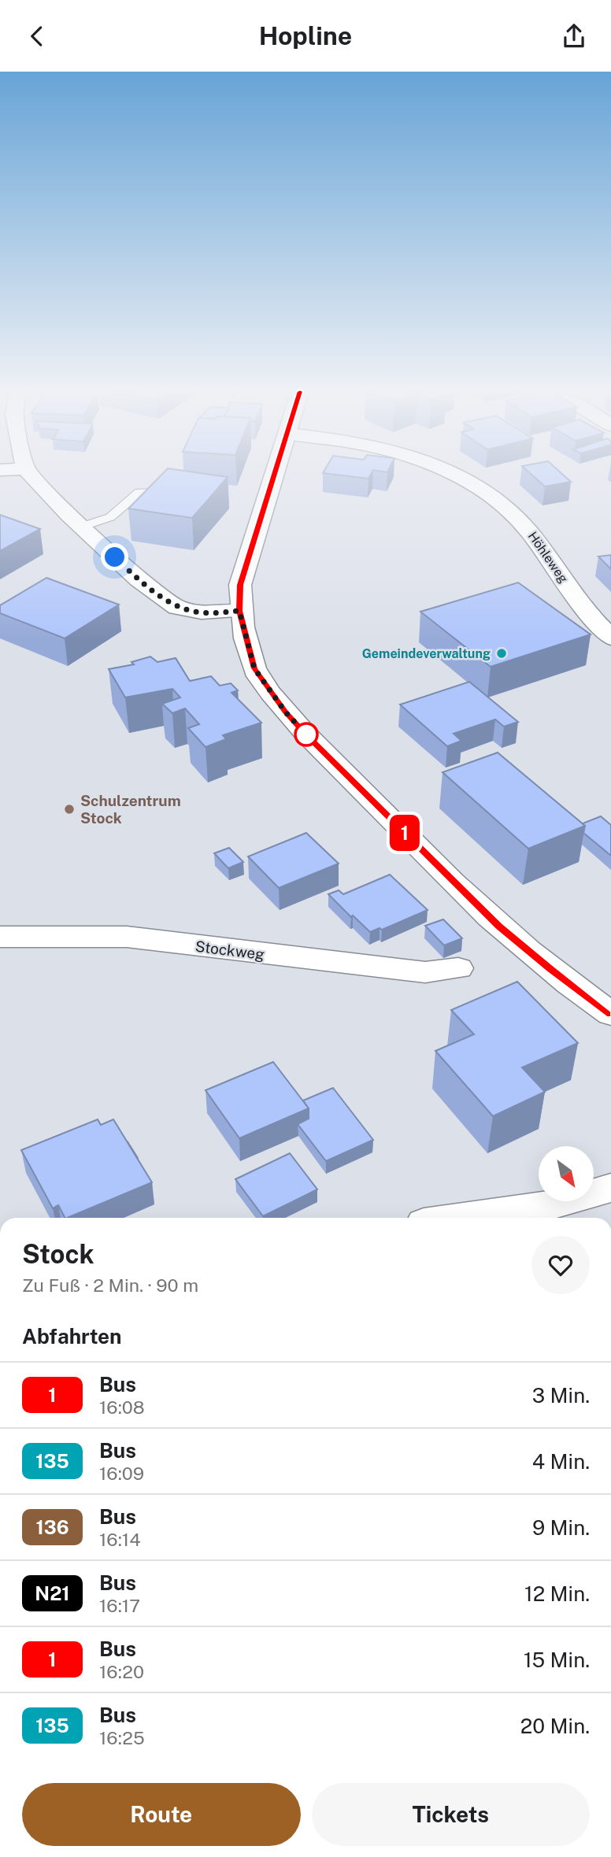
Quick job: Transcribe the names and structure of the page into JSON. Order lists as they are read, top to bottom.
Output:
{
  "streets": {
    "street": ["Höhleweg", "Stockweg"]
  },
  "places": ["Gemeindeverwaltung", "Schulzentrum Stock"],
  "lines": ["bus line 1"],
  "north": "bottom right",
  "page": {
    "header": "Hopline",
    "on_map": "1",
    "heading": [
      ["Stock", "Zu Fuß · 2 Min. · 90 m"],
      "Abfahrten"
    ],
    "list": [
      {
        "mark": "1",
        "name": "Bus",
        "note": "16:08",
        "value": "3 Min."
      },
      {
        "mark": "135",
        "name": "Bus",
        "note": "16:09",
        "value": "4 Min."
      },
      {
        "mark": "136",
        "name": "Bus",
        "note": "16:14",
        "value": "9 Min."
      },
      {
        "mark": "N21",
        "name": "Bus",
        "note": "16:17",
        "value": "12 Min."
      },
      {
        "mark": "1",
        "name": "Bus",
        "note": "16:20",
        "value": "15 Min."
      },
      {
        "mark": "135",
        "name": "Bus",
        "note": "16:25",
        "value": "20 Min."
      }
    ],
    "buttons": ["Route", "Tickets"]
  }
}
